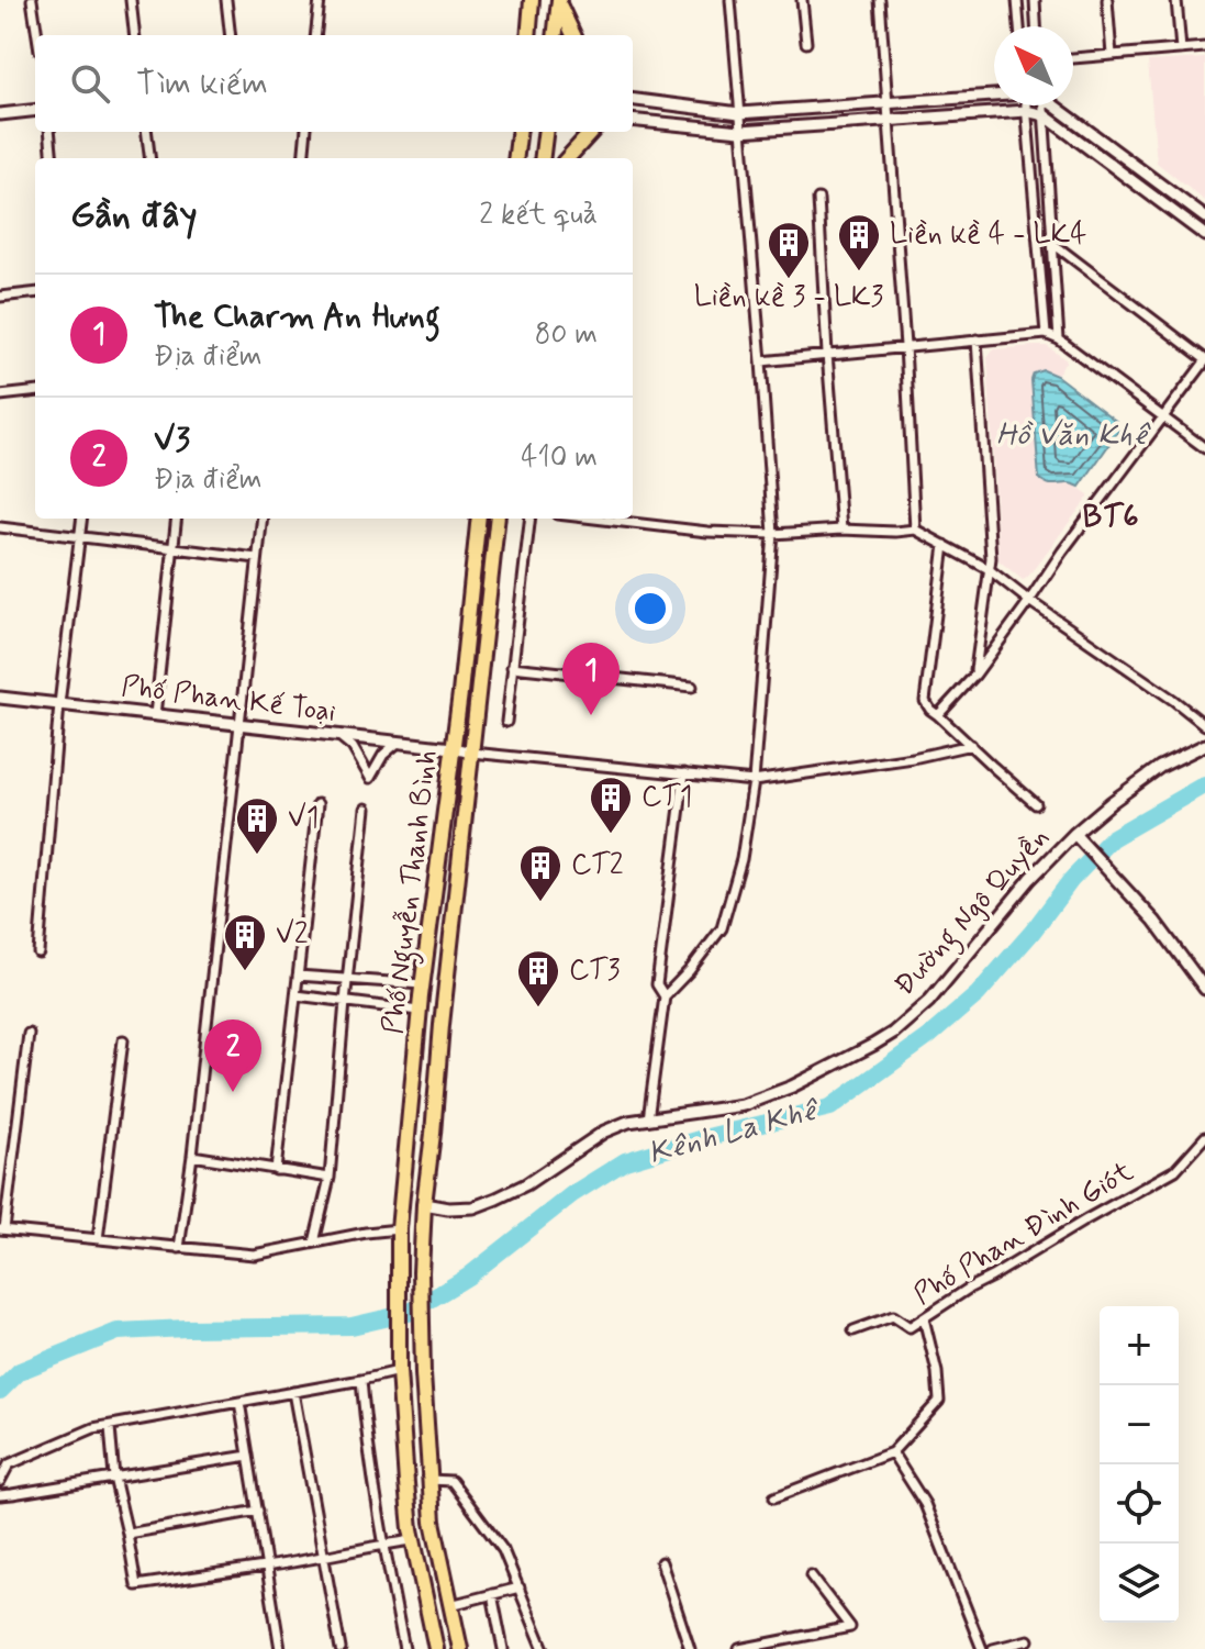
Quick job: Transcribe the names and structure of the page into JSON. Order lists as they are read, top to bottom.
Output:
{
  "streets": {
    "main road": ["Phố Nguyễn Thanh Bình"],
    "street": ["Phố Phan Kế Toại", "Đường Ngô Quyền", "Phố Phan Đình Giót"]
  },
  "crossings": [
    ["Phố Phan Kế Toại", "Phố Nguyễn Thanh Bình"],
    ["Phố Nguyễn Thanh Bình", "Đường Ngô Quyền"]
  ],
  "districts": ["BT6"],
  "water": ["Hồ Văn Khê", "Kênh La Khê"],
  "places": {
    "building": [
      "Liền kề 4 - LK4",
      "Liền kề 3 - LK3",
      "CT1",
      "V1",
      "CT2",
      "V2",
      "CT3"
    ]
  },
  "north": "top left",
  "page": {
    "search": "Tìm kiếm",
    "heading": ["Gần đây", "2 kết quả"],
    "list": [
      {
        "mark": "1",
        "name": "The Charm An Hưng",
        "note": "Địa điểm",
        "value": "80 m"
      },
      {
        "mark": "2",
        "name": "V3",
        "note": "Địa điểm",
        "value": "410 m"
      }
    ],
    "pins": ["1", "2"],
    "map_buttons": ["+", "−"]
  }
}
